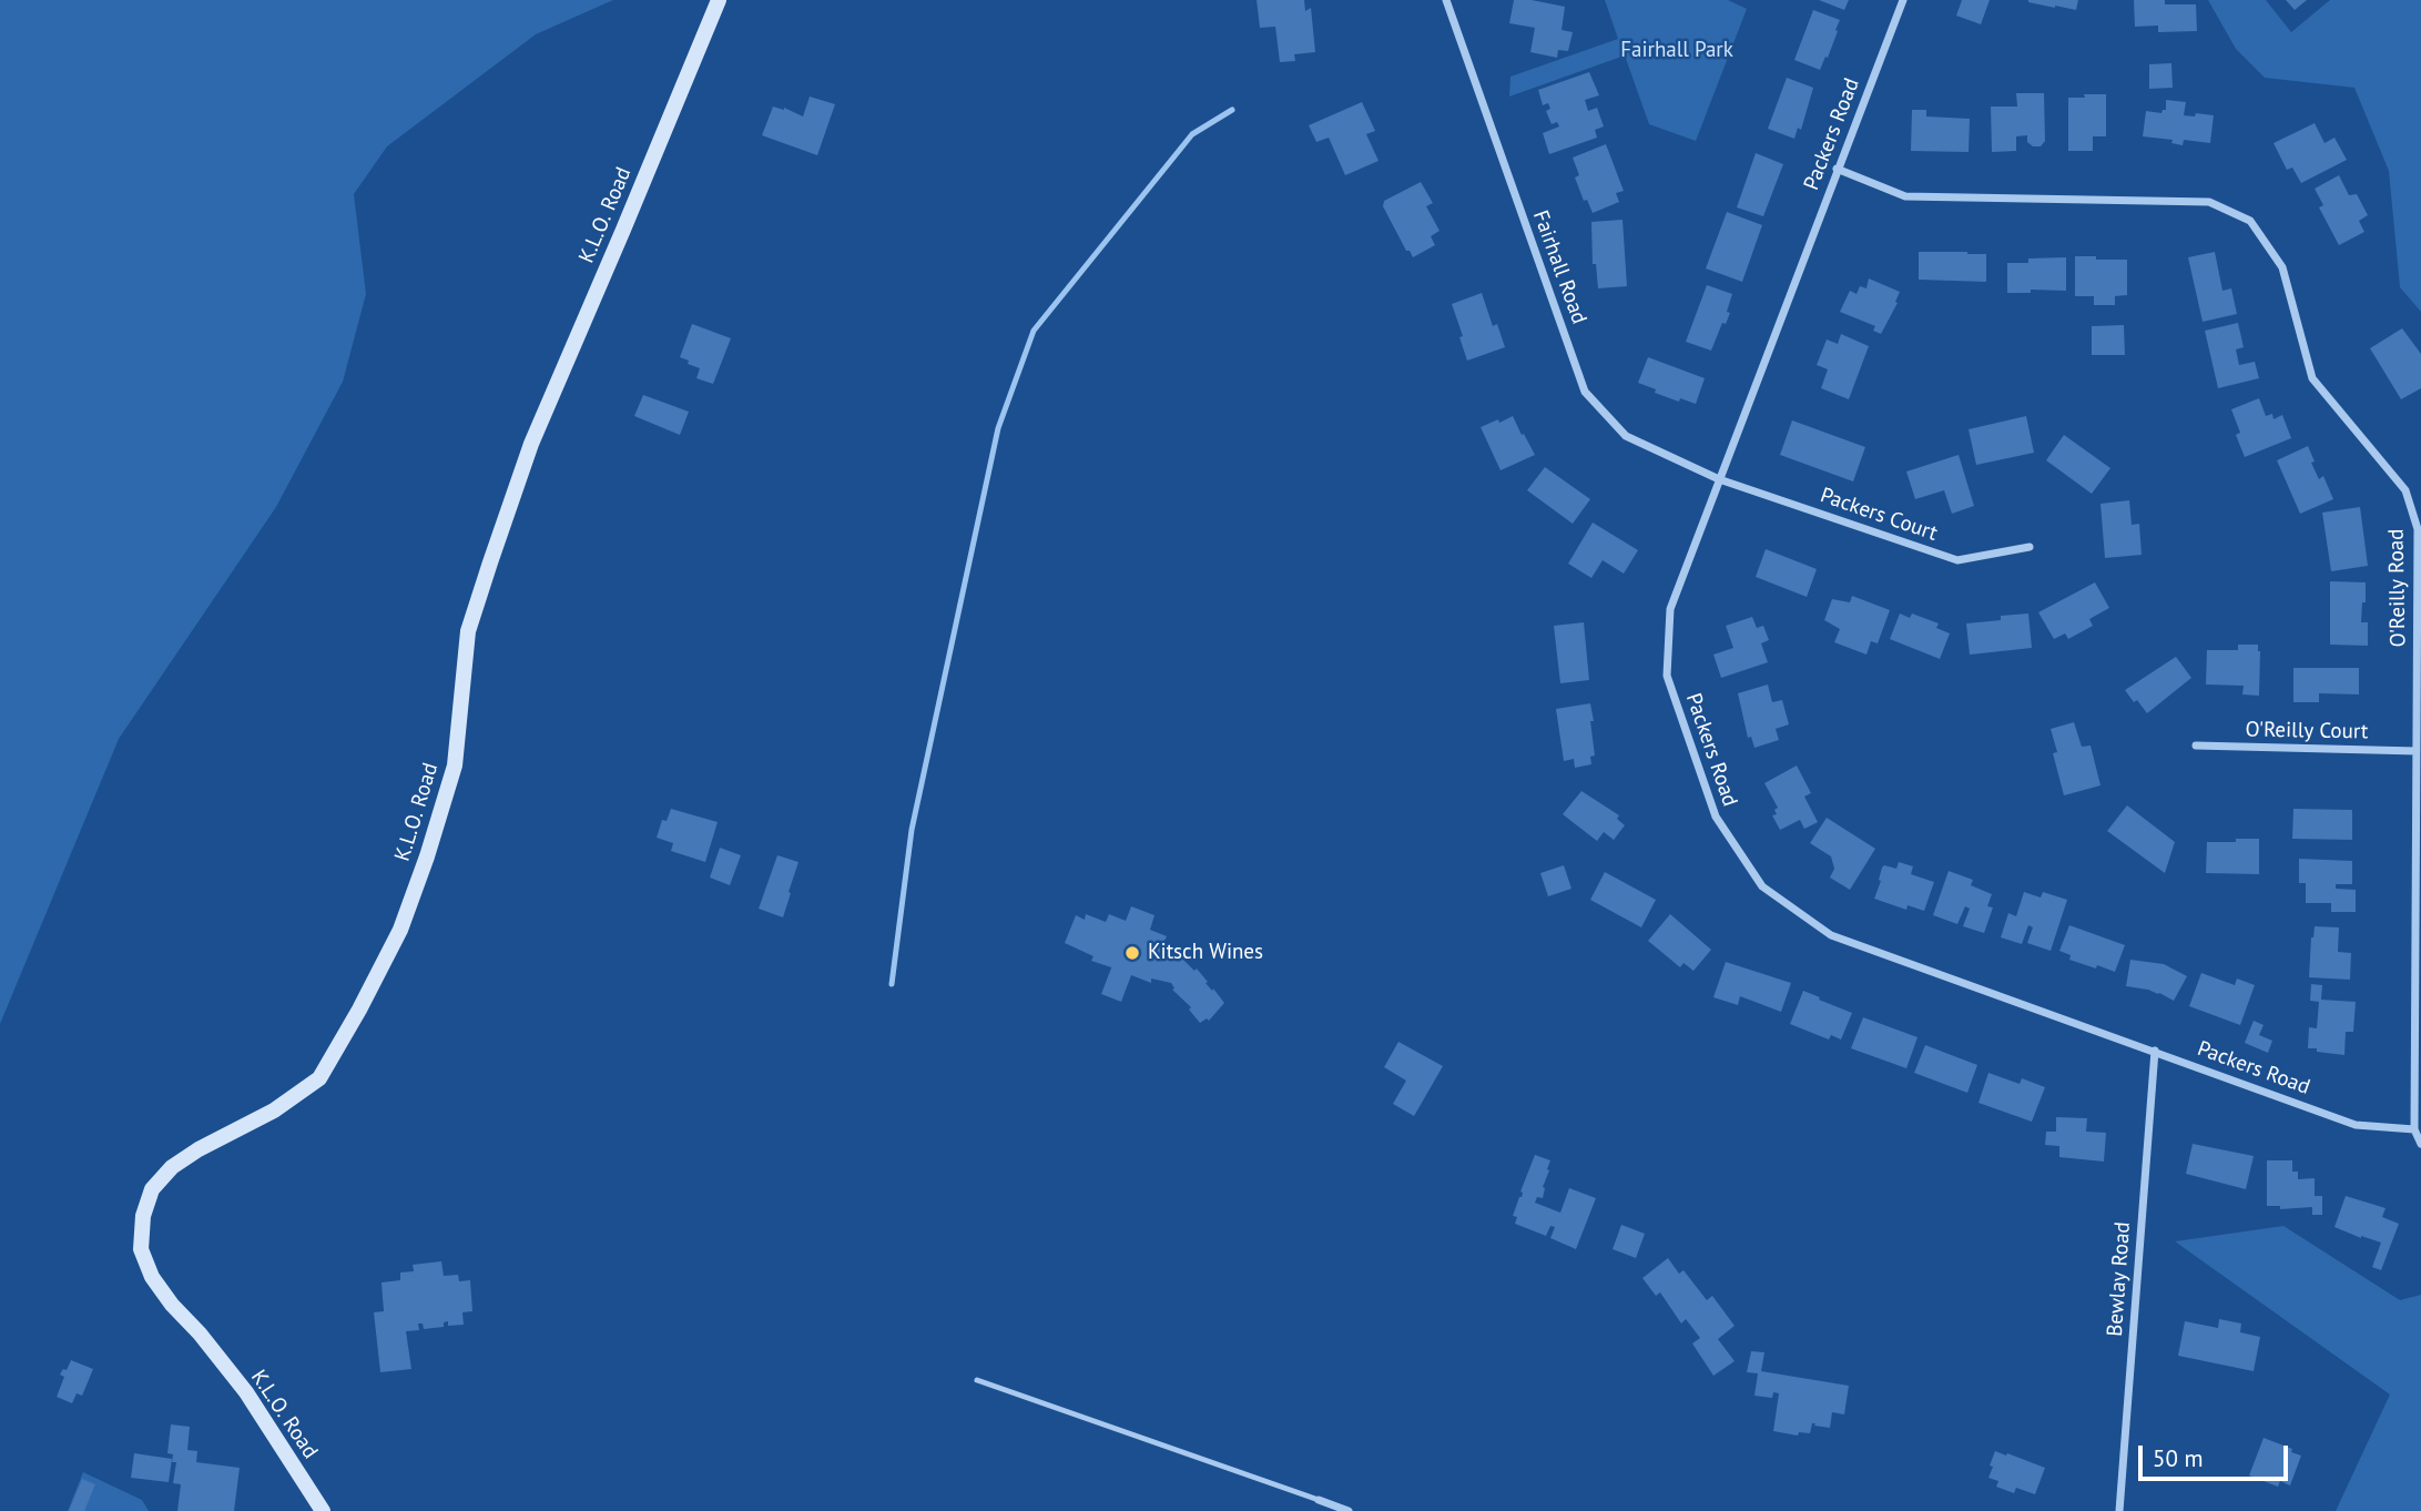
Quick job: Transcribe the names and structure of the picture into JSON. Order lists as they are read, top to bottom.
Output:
{
  "streets": {
    "main road": ["K.L.O. Road"],
    "street": [
      "Packers Road",
      "Fairhall Road",
      "Packers Court",
      "O'Reilly Road",
      "O'Reilly Court",
      "Bewlay Road"
    ]
  },
  "crossings": [
    ["Packers Road", "Fairhall Road"],
    ["Packers Road", "Packers Court"],
    ["Packers Road", "O'Reilly Road"],
    ["Packers Road", "Bewlay Road"],
    ["Fairhall Road", "Packers Court"],
    ["O'Reilly Road", "O'Reilly Court"]
  ],
  "parks": ["Fairhall Park"],
  "places": ["Kitsch Wines"],
  "scale_bar": "50 m"
}
